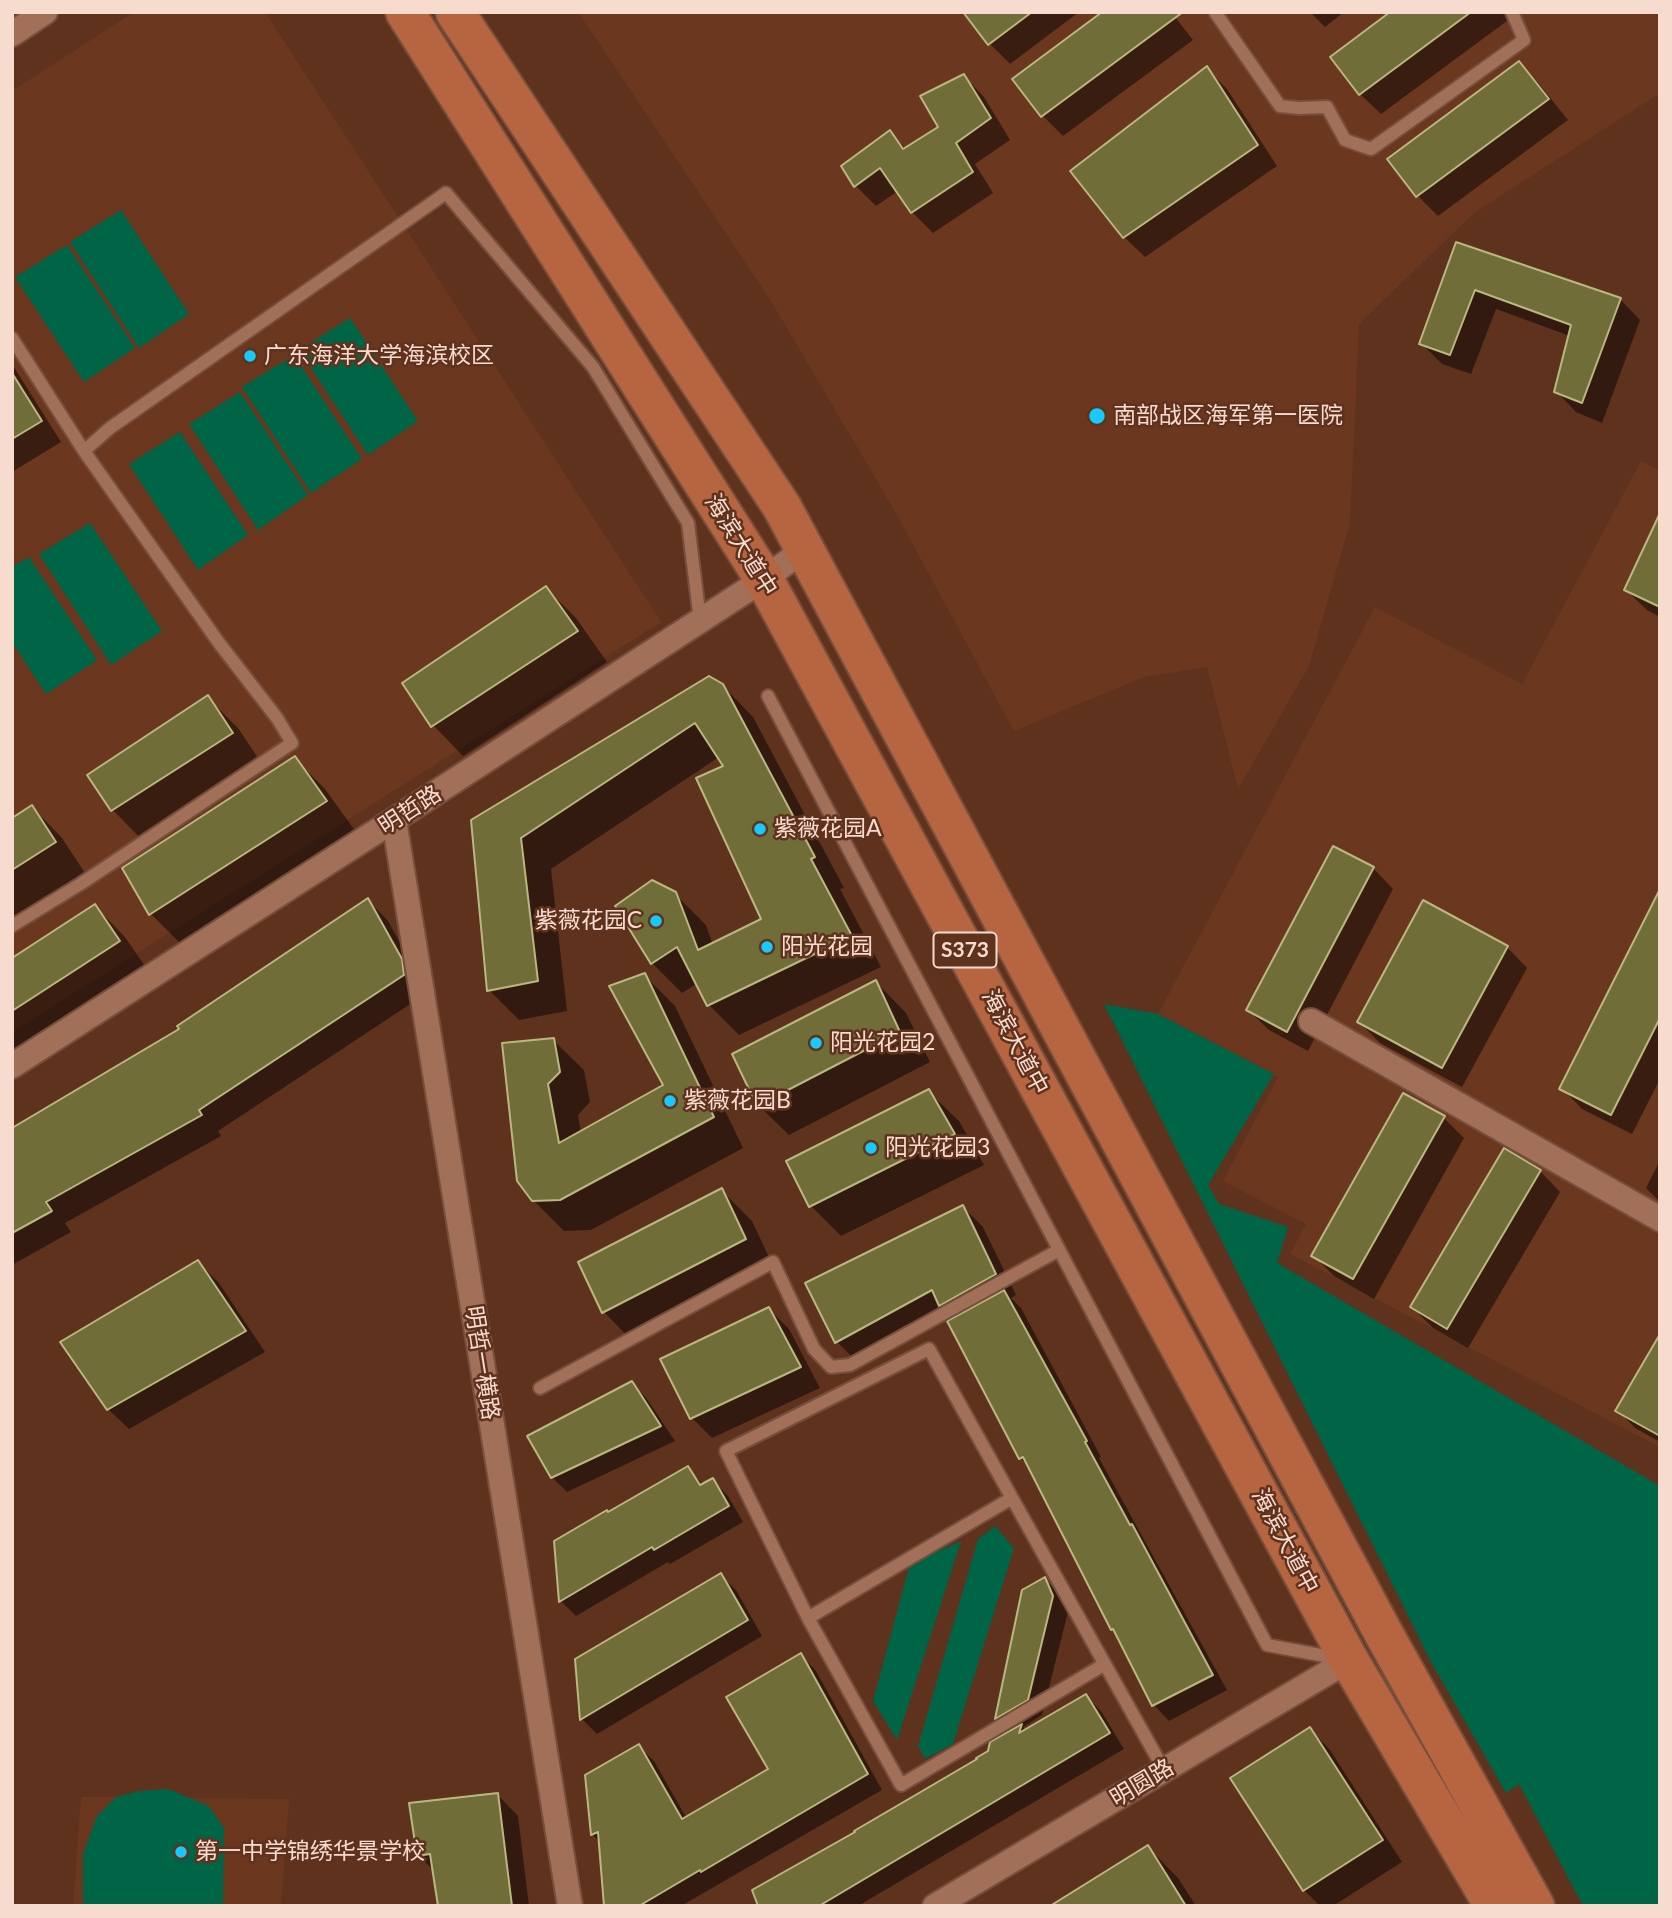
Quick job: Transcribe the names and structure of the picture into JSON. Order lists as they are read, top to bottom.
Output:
{
  "streets": {
    "main road": ["海滨大道中", "S373"],
    "street": ["明哲路", "明哲一横路", "明圆路"]
  },
  "crossings": [
    ["海滨大道中", "明哲路"],
    ["海滨大道中", "明圆路"],
    ["明哲路", "明哲一横路"]
  ],
  "places": [
    "广东海洋大学海滨校区",
    "南部战区海军第一医院",
    "紫薇花园A",
    "紫薇花园C",
    "阳光花园",
    "阳光花园2",
    "紫薇花园B",
    "阳光花园3",
    "第一中学锦绣华景学校"
  ]
}
